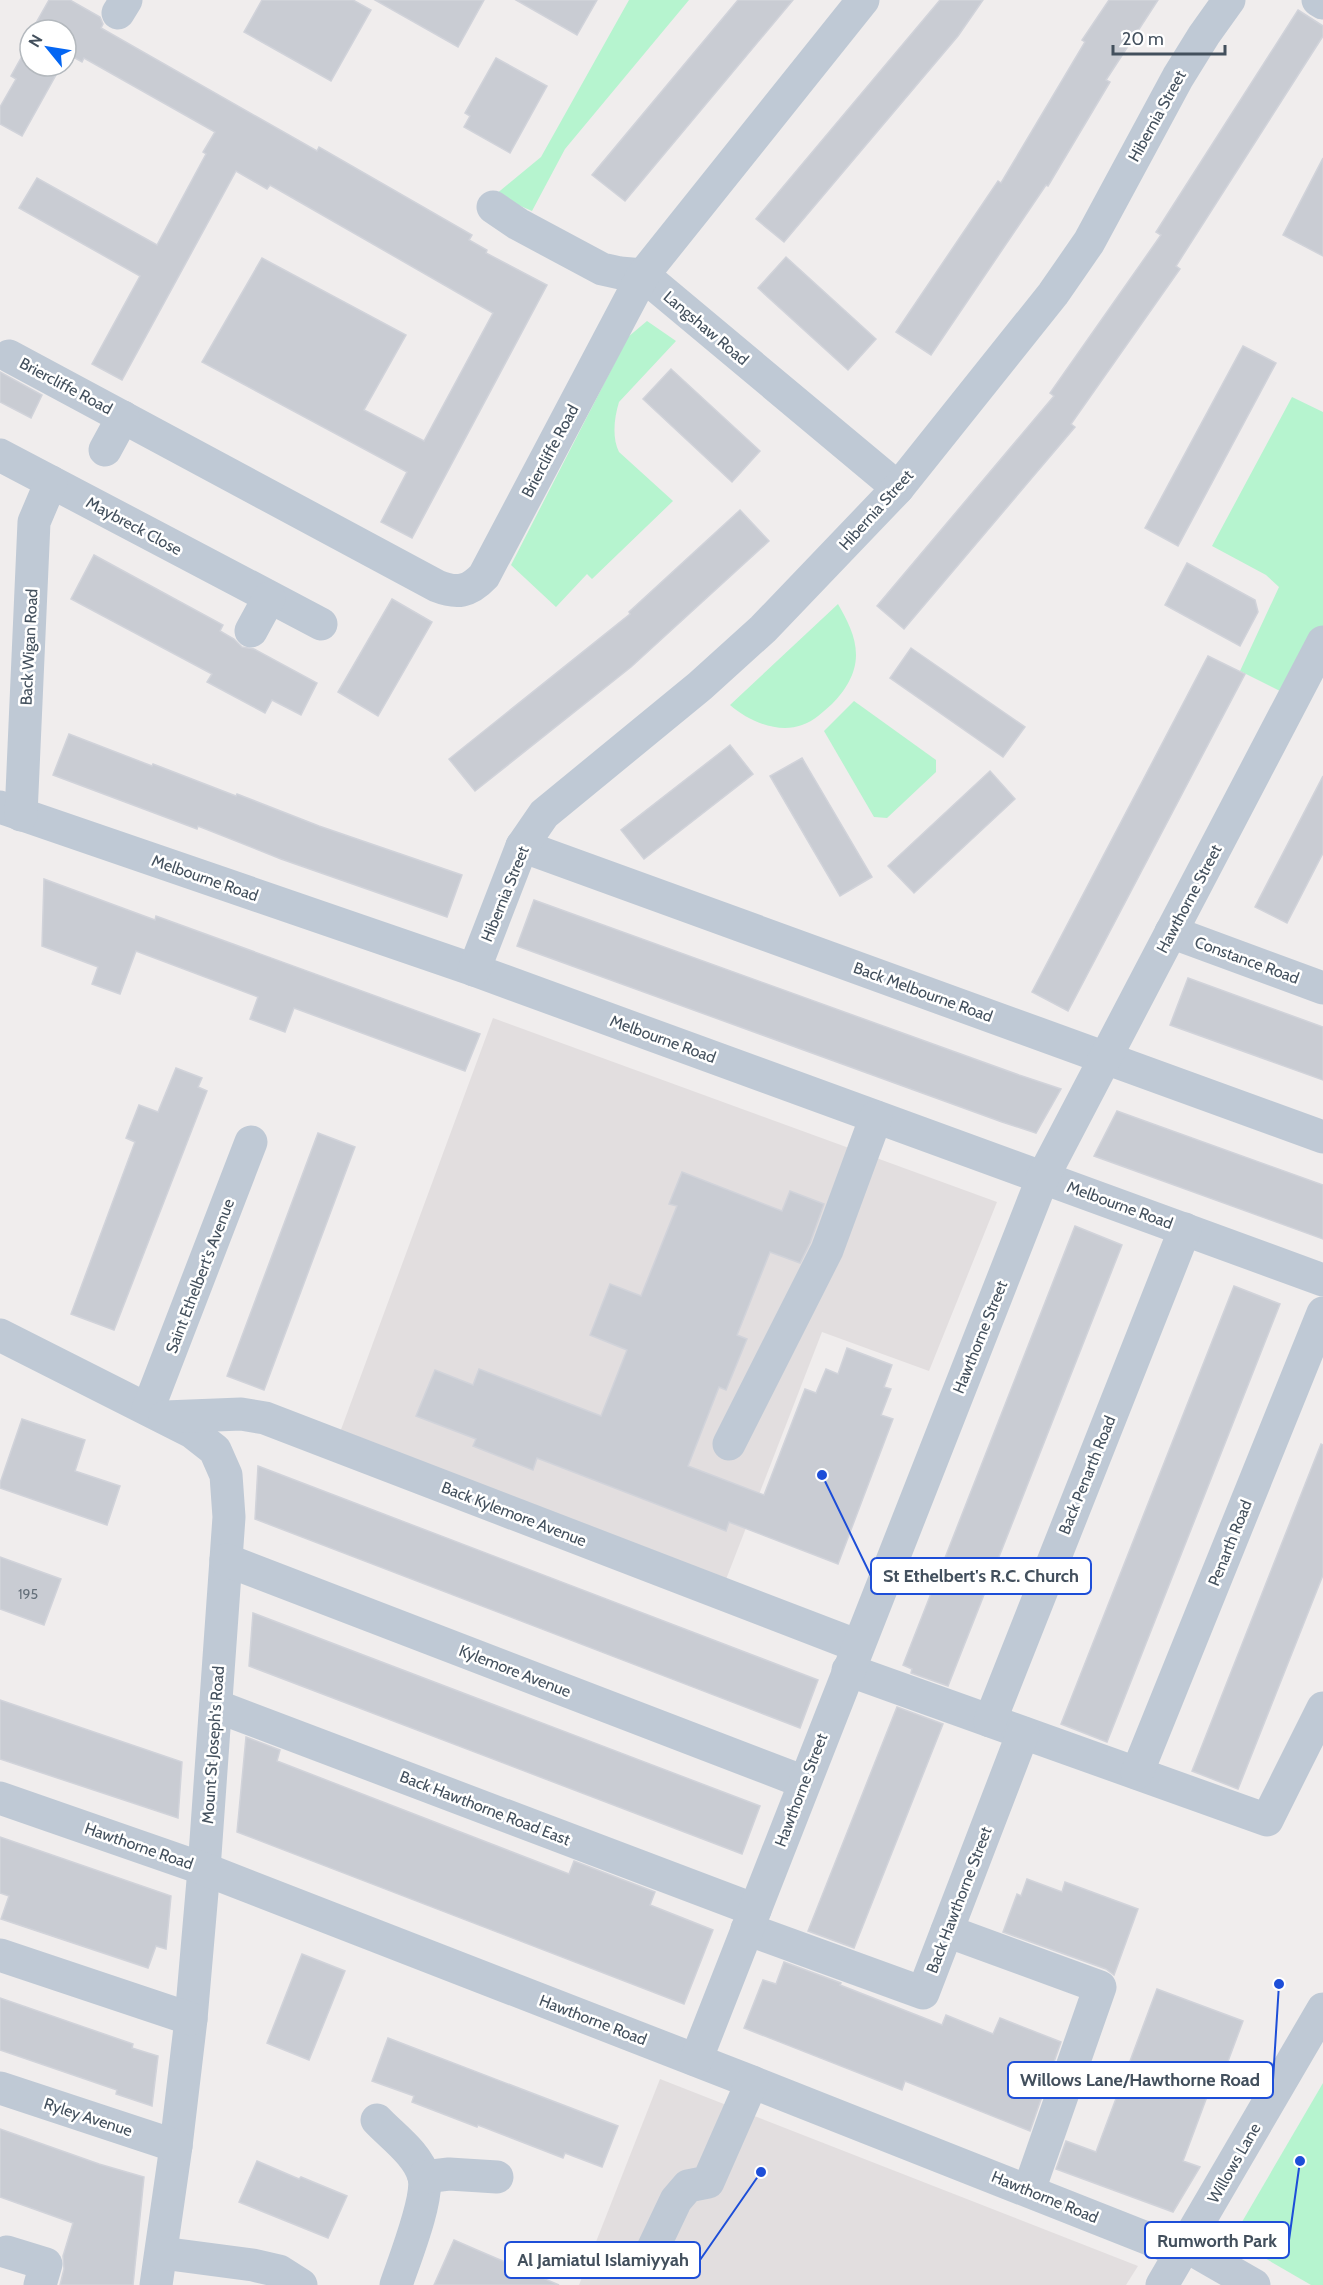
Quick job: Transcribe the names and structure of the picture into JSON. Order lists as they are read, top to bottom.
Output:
{
  "streets": {
    "street": [
      "Hibernia Street",
      "Langshaw Road",
      "Briercliffe Road",
      "Maybreck Close",
      "Back Wigan Road",
      "Melbourne Road",
      "Hawthorne Street",
      "Constance Road",
      "Back Melbourne Road",
      "Saint Ethelbert's Avenue",
      "Back Penarth Road",
      "Back Kylemore Avenue",
      "Penarth Road",
      "Kylemore Avenue",
      "Mount St Joseph's Road",
      "Back Hawthorne Road East",
      "Hawthorne Road",
      "Back Hawthorne Street",
      "Ryley Avenue",
      "Willows Lane"
    ]
  },
  "crossings": [
    ["Hibernia Street", "Langshaw Road"],
    ["Hibernia Street", "Melbourne Road"],
    ["Hibernia Street", "Back Melbourne Road"],
    ["Langshaw Road", "Briercliffe Road"],
    ["Maybreck Close", "Back Wigan Road"],
    ["Back Wigan Road", "Melbourne Road"],
    ["Melbourne Road", "Hawthorne Street"],
    ["Melbourne Road", "Back Penarth Road"],
    ["Hawthorne Street", "Constance Road"],
    ["Hawthorne Street", "Back Melbourne Road"],
    ["Hawthorne Street", "Back Kylemore Avenue"],
    ["Hawthorne Street", "Kylemore Avenue"],
    ["Hawthorne Street", "Back Hawthorne Road East"],
    ["Hawthorne Street", "Hawthorne Road"],
    ["Hawthorne Street", "Back Hawthorne Street"],
    ["Saint Ethelbert's Avenue", "Back Kylemore Avenue"],
    ["Saint Ethelbert's Avenue", "Mount St Joseph's Road"],
    ["Back Penarth Road", "Back Kylemore Avenue"],
    ["Back Kylemore Avenue", "Penarth Road"],
    ["Back Kylemore Avenue", "Mount St Joseph's Road"],
    ["Back Kylemore Avenue", "Back Hawthorne Street"],
    ["Kylemore Avenue", "Mount St Joseph's Road"],
    ["Mount St Joseph's Road", "Back Hawthorne Road East"],
    ["Mount St Joseph's Road", "Hawthorne Road"],
    ["Mount St Joseph's Road", "Ryley Avenue"],
    ["Back Hawthorne Road East", "Back Hawthorne Street"],
    ["Hawthorne Road", "Willows Lane"]
  ],
  "places": [
    "St Ethelbert's R.C. Church",
    "Willows Lane/Hawthorne Road",
    "Rumworth Park",
    "Al Jamiatul Islamiyyah"
  ],
  "house_numbers": ["195"],
  "scale_bar": "20 m",
  "north": "top left"
}
